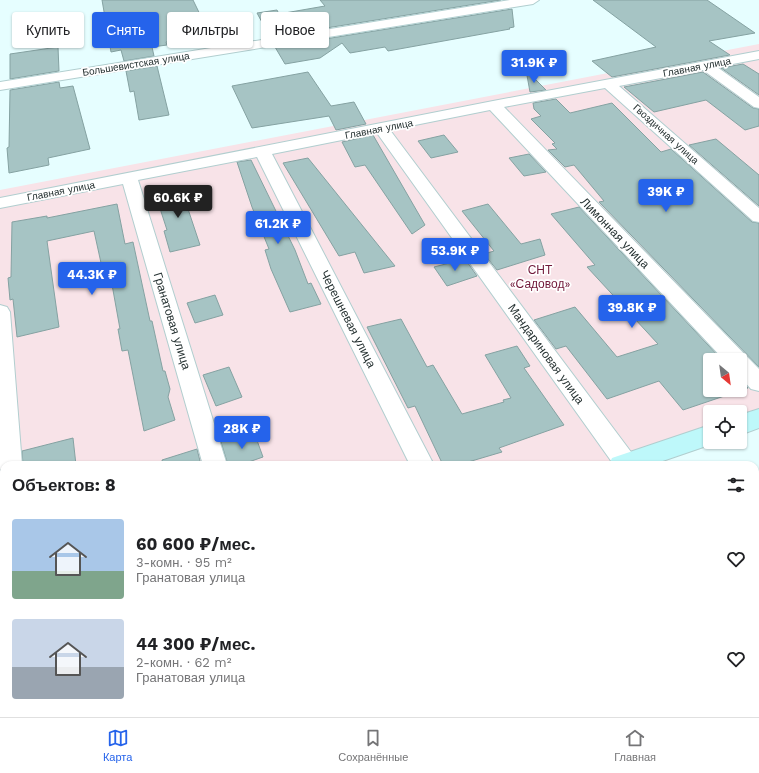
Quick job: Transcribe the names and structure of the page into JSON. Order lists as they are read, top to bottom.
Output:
{
  "streets": {
    "street": [
      "Большевистская улица",
      "Главная улица",
      "Гвоздичная улица",
      "Лимонная улица",
      "Черешневая улица",
      "Гранатовая улица",
      "Мандариновая улица"
    ]
  },
  "crossings": [
    ["Главная улица", "Гвоздичная улица"],
    ["Главная улица", "Лимонная улица"],
    ["Главная улица", "Черешневая улица"],
    ["Главная улица", "Гранатовая улица"],
    ["Главная улица", "Мандариновая улица"]
  ],
  "parks": ["СНТ «Садовод»"],
  "north": "bottom right",
  "page": {
    "chip": [
      "Купить",
      "Снять",
      "Фильтры",
      "Новое"
    ],
    "price": [
      "31.9K ₽",
      "39K ₽",
      "60.6K ₽",
      "61.2K ₽",
      "53.9K ₽",
      "44.3K ₽",
      "39.8K ₽",
      "28K ₽"
    ],
    "heading": "Объектов: 8",
    "list": [
      {
        "name": "60 600 ₽/мес.",
        "note": "3-комн. · 95 m² · Гранатовая улица"
      },
      {
        "name": "44 300 ₽/мес.",
        "note": "2-комн. · 62 m² · Гранатовая улица"
      }
    ],
    "tabs": ["Карта", "Сохранённые", "Главная"]
  }
}
